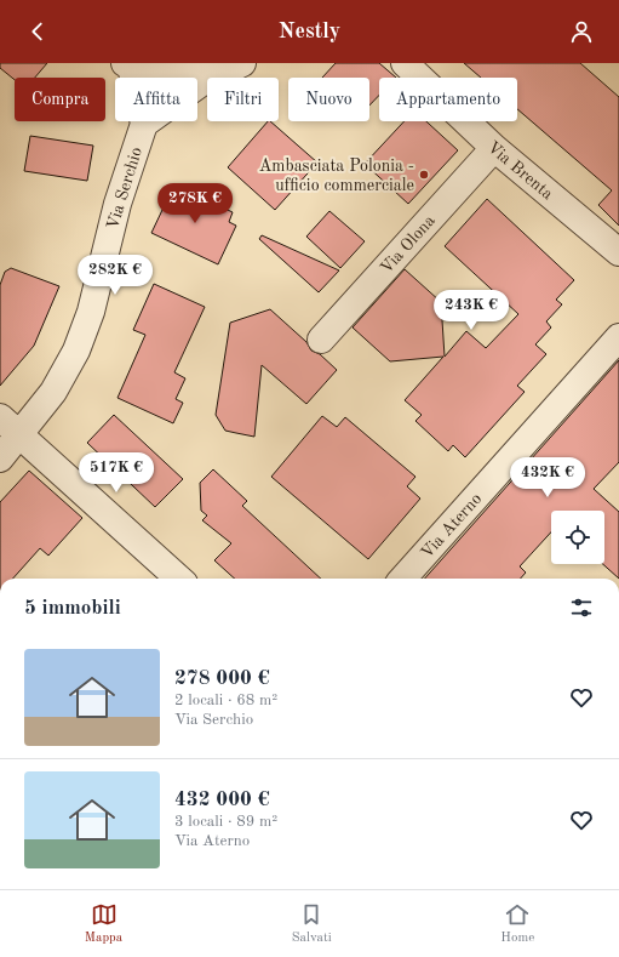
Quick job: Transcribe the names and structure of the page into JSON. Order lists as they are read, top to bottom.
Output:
{
  "streets": {
    "street": [
      "Via Brenta",
      "Via Serchio",
      "Via Olona",
      "Via Aterno"
    ]
  },
  "crossings": [
    ["Via Brenta", "Via Olona"]
  ],
  "places": ["Ambasciata Polonia - ufficio commerciale"],
  "page": {
    "header": "Nestly",
    "chip": [
      "Compra",
      "Affitta",
      "Filtri",
      "Nuovo",
      "Appartamento"
    ],
    "price": [
      "278K €",
      "282K €",
      "243K €",
      "517K €",
      "432K €"
    ],
    "heading": "5 immobili",
    "list": [
      {
        "name": "278 000 €",
        "note": "2 locali · 68 m² · Via Serchio"
      },
      {
        "name": "432 000 €",
        "note": "3 locali · 89 m² · Via Aterno"
      }
    ],
    "tabs": ["Mappa", "Salvati", "Home"]
  }
}
